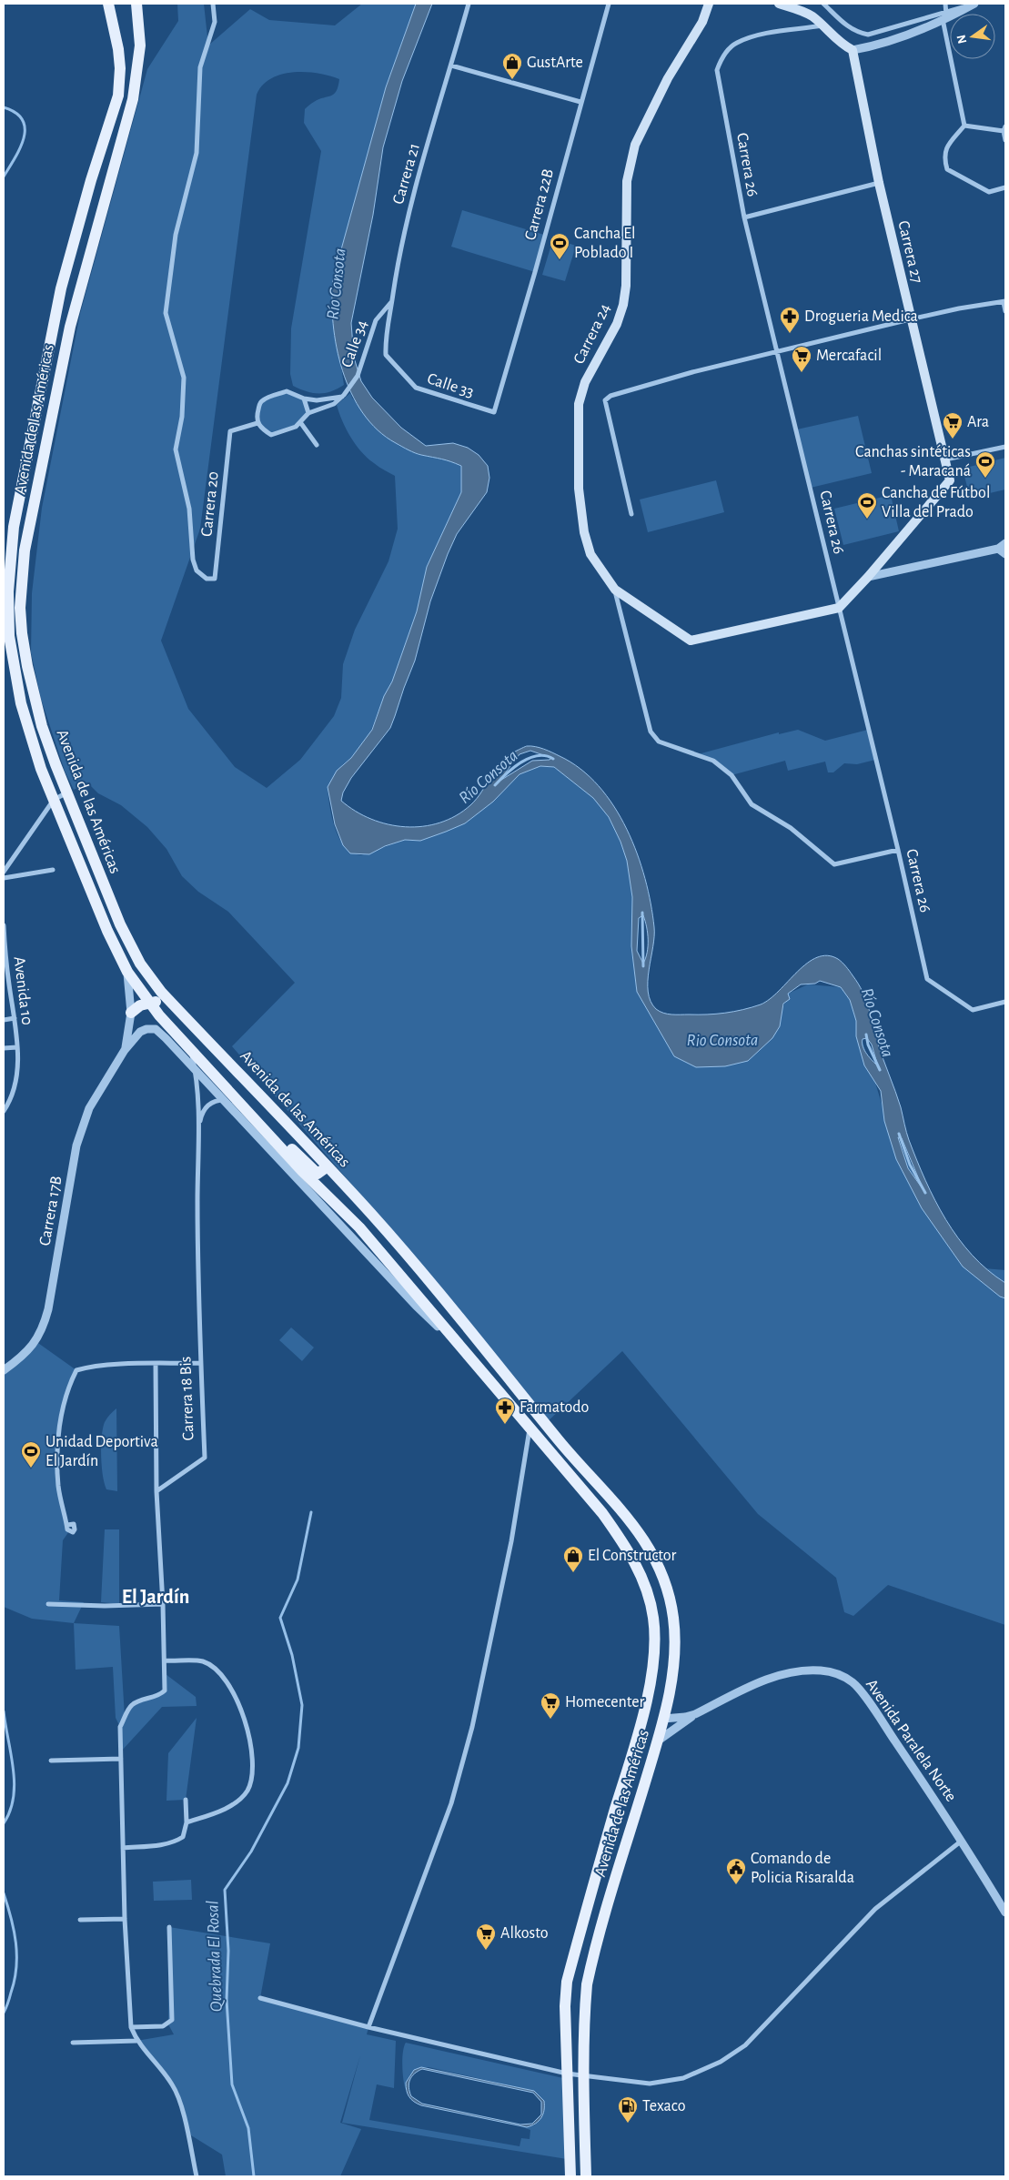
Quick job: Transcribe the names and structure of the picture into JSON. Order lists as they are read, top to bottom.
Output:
{
  "streets": {
    "main road": ["Carrera 27", "Carrera 24", "Avenida de las Américas"],
    "street": [
      "Carrera 26",
      "Carrera 21",
      "Carrera 22B",
      "Calle 34",
      "Calle 33",
      "Carrera 20",
      "Avenida 10",
      "Carrera 17B",
      "Carrera 18 Bis",
      "Avenida Paralela Norte"
    ]
  },
  "crossings": [
    ["Carrera 26", "Carrera 24"],
    ["Carrera 21", "Calle 34"],
    ["Carrera 21", "Calle 33"],
    ["Carrera 22B", "Calle 33"],
    ["Calle 34", "Carrera 20"],
    ["Avenida de las Américas", "Carrera 17B"],
    ["Avenida de las Américas", "Carrera 18 Bis"],
    ["Avenida de las Américas", "Avenida Paralela Norte"],
    ["Carrera 17B", "Carrera 18 Bis"]
  ],
  "districts": ["El Jardín"],
  "water": ["Río Consota", "Rio Consota", "Quebrada El Rosal"],
  "places": {
    "shop": ["GustArte", "El Constructor"],
    "sports": [
      "Cancha El Poblado I",
      "Canchas sintéticas - Maracaná",
      "Cancha de Fútbol Villa del Prado",
      "Unidad Deportiva El Jardín"
    ],
    "pharmacy": ["Drogueria Medica", "Farmatodo"],
    "supermarket": [
      "Mercafacil",
      "Ara",
      "Homecenter",
      "Alkosto"
    ],
    "public building": ["Comando de Policia Risaralda"],
    "fuel station": ["Texaco"]
  },
  "north": "left"
}
